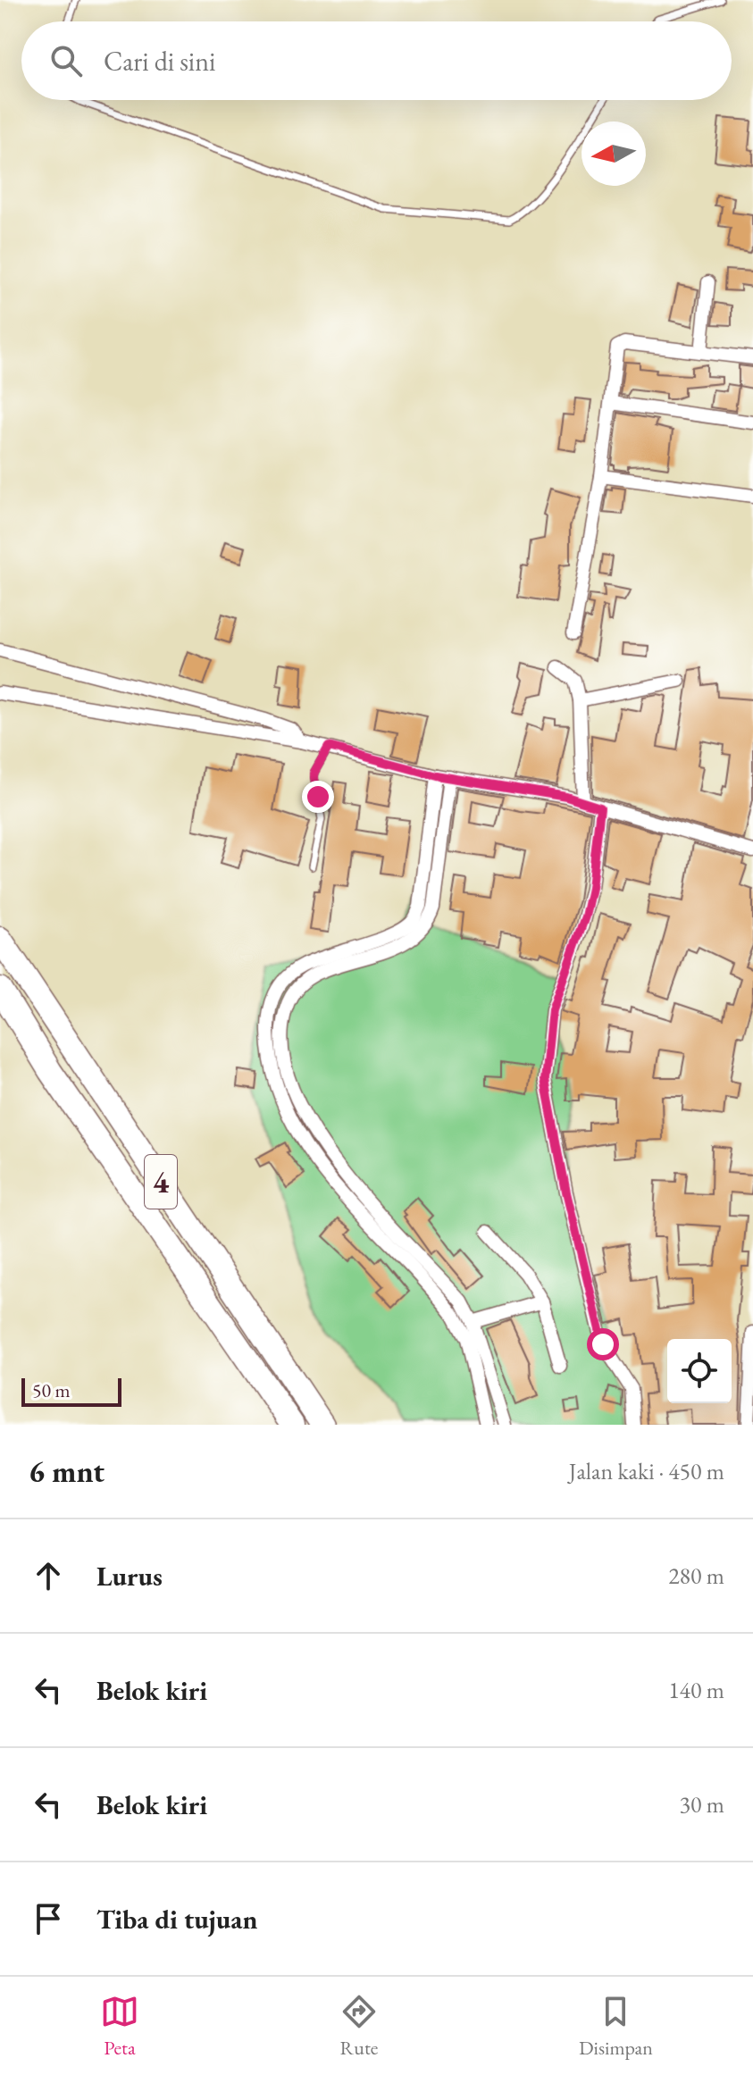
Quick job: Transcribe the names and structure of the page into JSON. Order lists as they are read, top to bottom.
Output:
{
  "streets": {
    "highway": ["4"]
  },
  "scale_bar": "50 m",
  "north": "left",
  "page": {
    "search": "Cari di sini",
    "scale": "50 m",
    "heading": ["6 mnt", "Jalan kaki · 450 m"],
    "list": [
      ["Lurus", "280 m"],
      ["Belok kiri", "140 m"],
      ["Belok kiri", "30 m"],
      "Tiba di tujuan"
    ],
    "nav": ["Peta", "Rute", "Disimpan"]
  }
}
